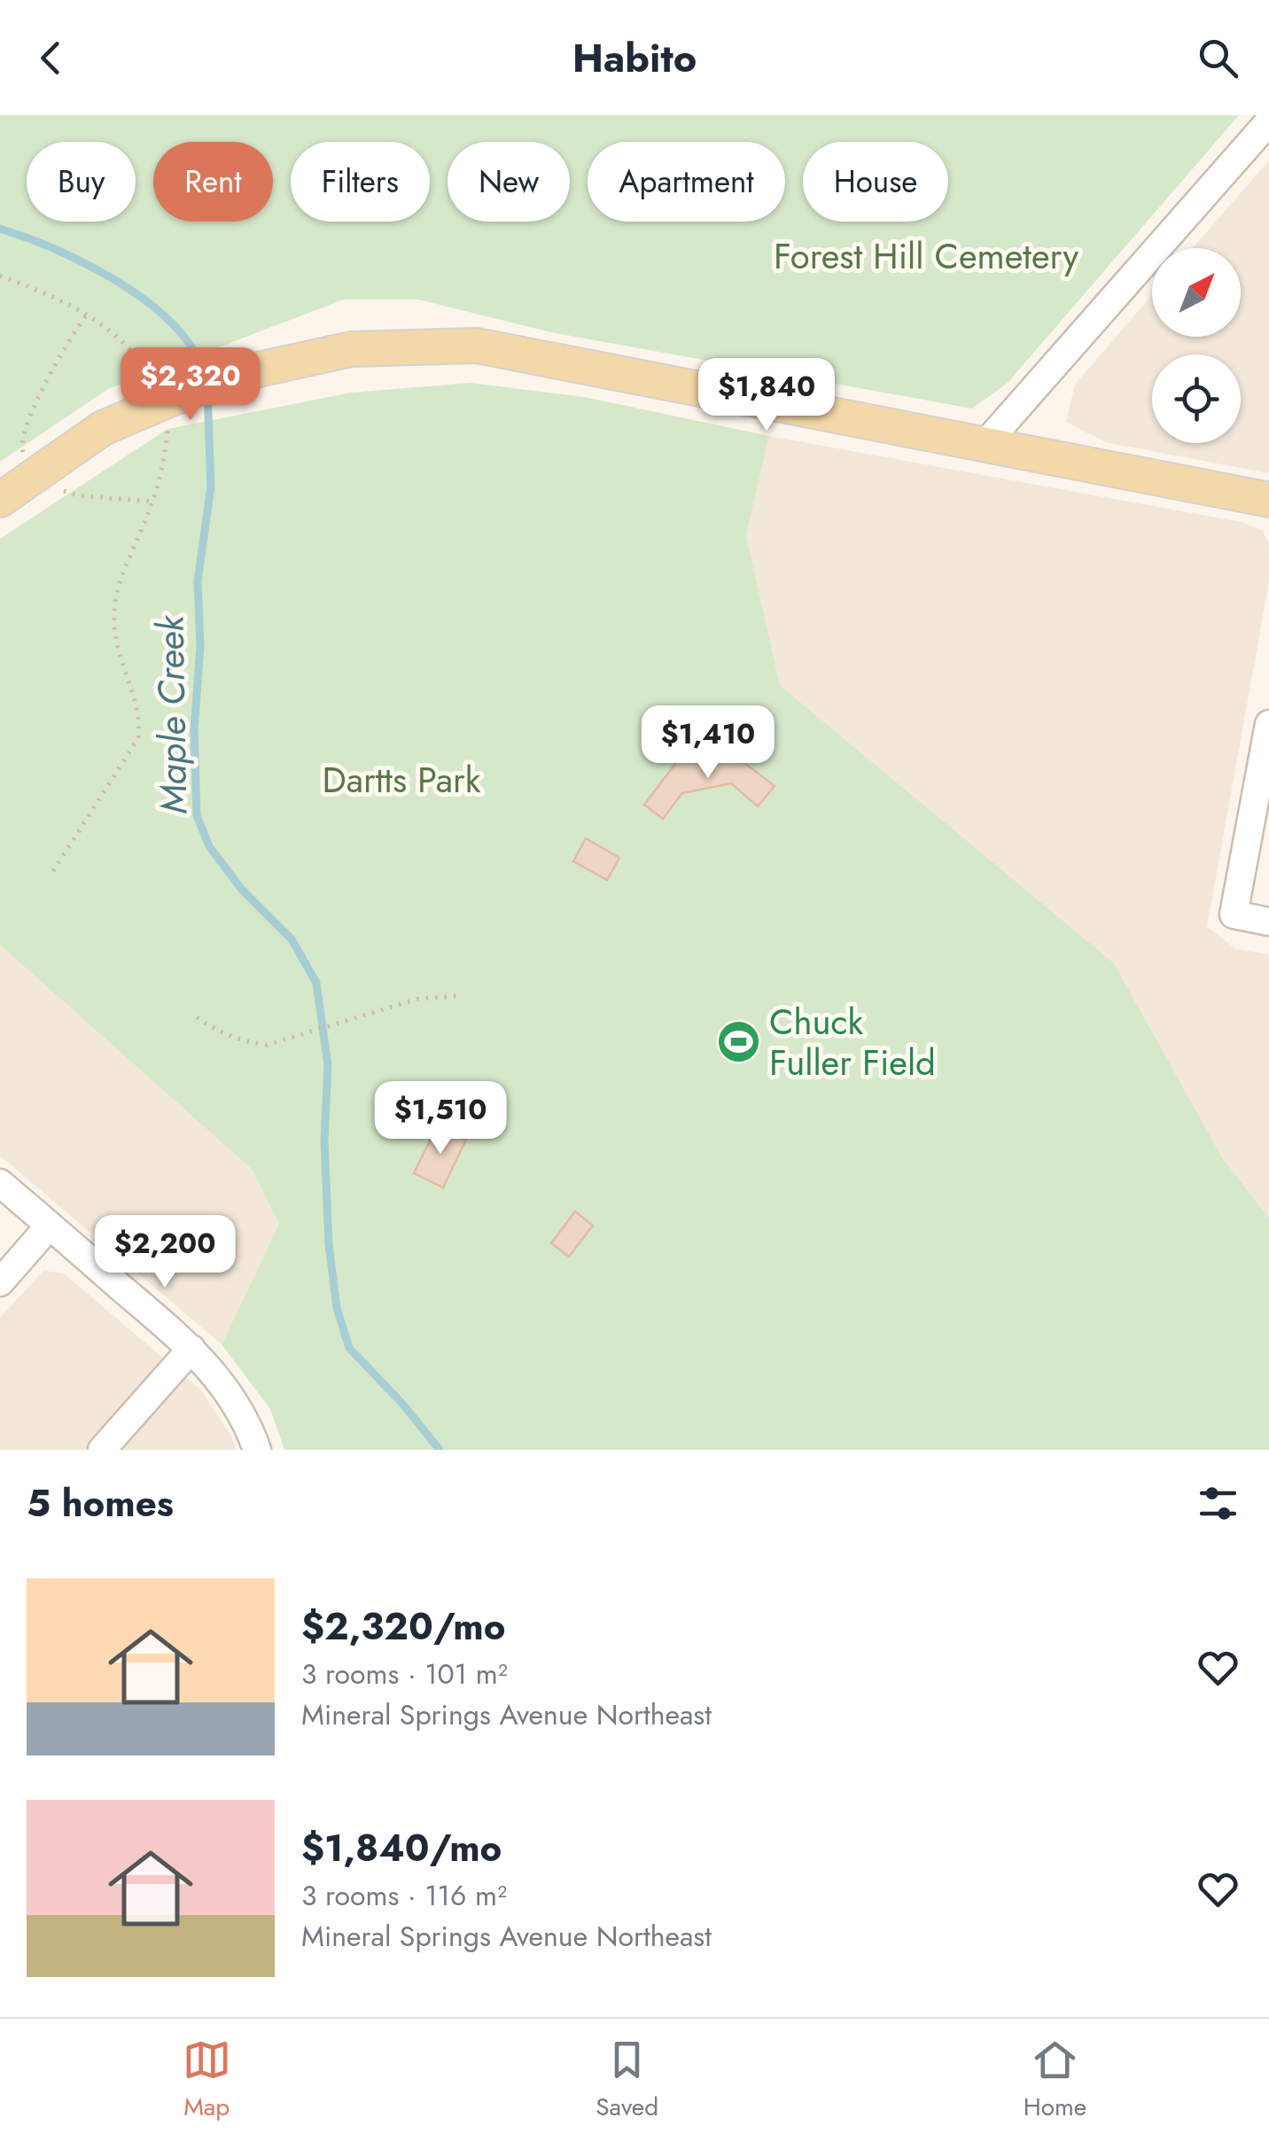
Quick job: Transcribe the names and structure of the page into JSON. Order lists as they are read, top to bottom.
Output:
{
  "water": ["Maple Creek"],
  "parks": ["Forest Hill Cemetery", "Dartts Park"],
  "places": {
    "sports": ["Chuck Fuller Field"]
  },
  "north": "top right",
  "page": {
    "header": "Habito",
    "chip": [
      "Buy",
      "Rent",
      "Filters",
      "New",
      "Apartment",
      "House"
    ],
    "price": [
      "$2,320",
      "$1,840",
      "$1,410",
      "$1,510",
      "$2,200"
    ],
    "heading": "5 homes",
    "list": [
      {
        "name": "$2,320/mo",
        "note": "3 rooms · 101 m² · Mineral Springs Avenue Northeast"
      },
      {
        "name": "$1,840/mo",
        "note": "3 rooms · 116 m² · Mineral Springs Avenue Northeast"
      }
    ],
    "tabs": ["Map", "Saved", "Home"]
  }
}
